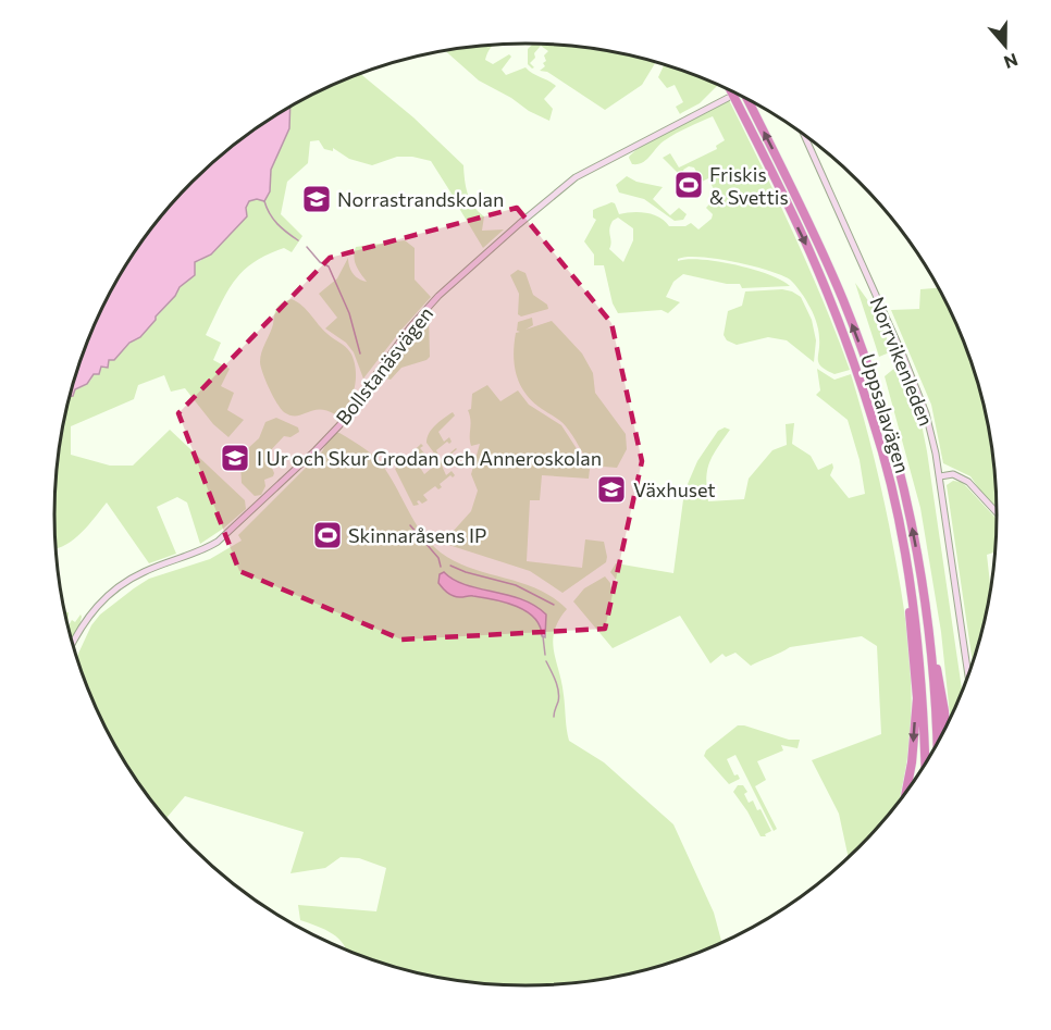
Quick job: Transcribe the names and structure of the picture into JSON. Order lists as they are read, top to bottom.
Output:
{
  "streets": {
    "highway": ["Uppsalavägen"],
    "street": ["Norrvikenleden", "Bollstanäsvägen"]
  },
  "places": {
    "sports": ["Friskis & Svettis", "Skinnaråsens IP"],
    "school or university": ["Norrastrandskolan", "I Ur och Skur Grodan och Anneroskolan", "Växhuset"]
  },
  "north": "bottom"
}
